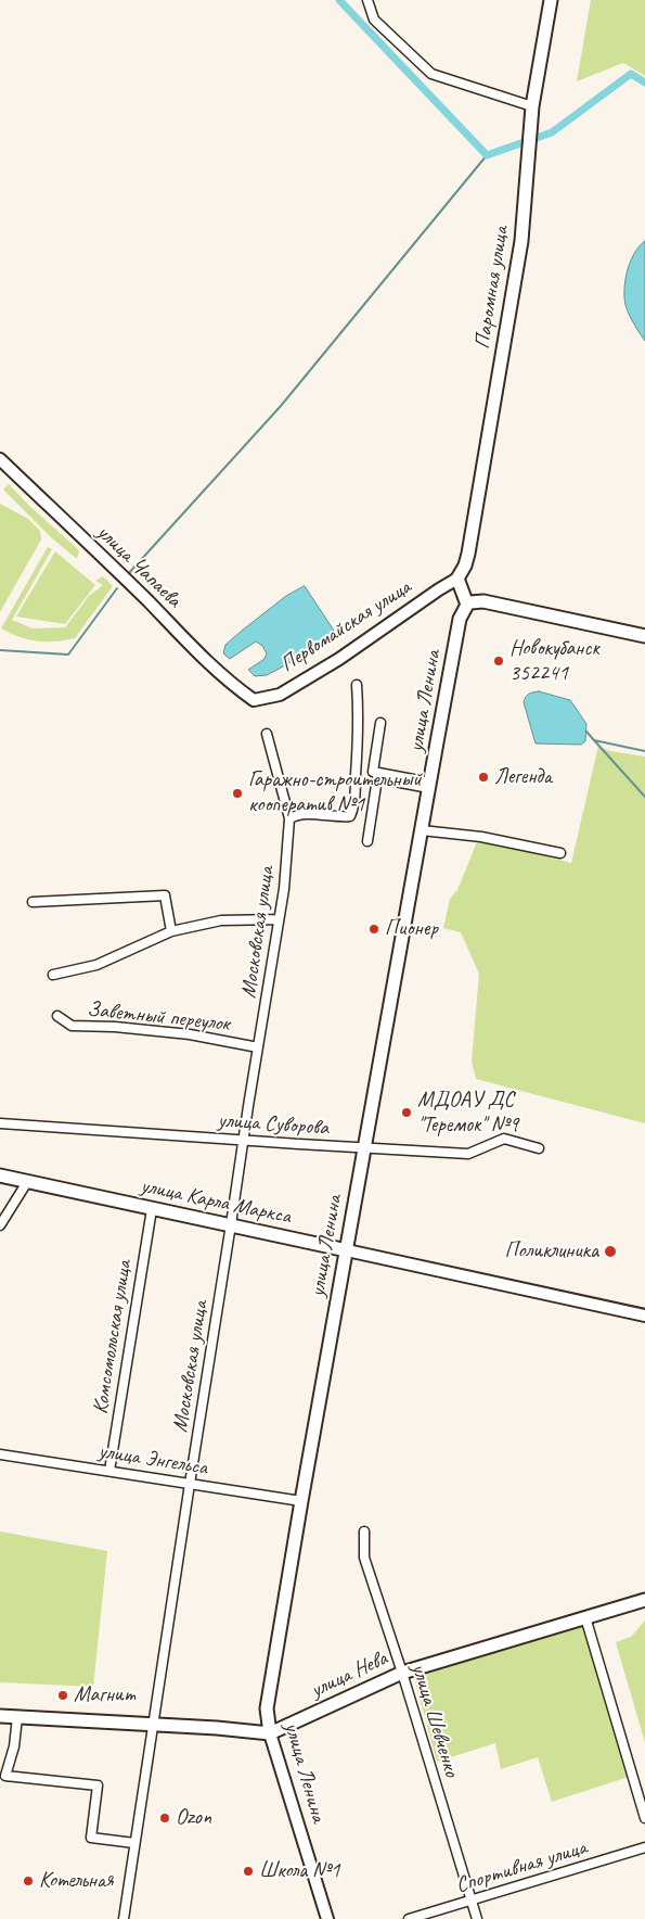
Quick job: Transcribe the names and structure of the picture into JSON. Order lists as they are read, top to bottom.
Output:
{
  "streets": {
    "main road": [
      "Паромная улица",
      "улица Ленина",
      "улица Карла Маркса",
      "улица Нева"
    ],
    "street": [
      "улица Чапаева",
      "Первомайская улица",
      "Московская улица",
      "Заветный переулок",
      "улица Суворова",
      "Комсомольская улица",
      "улица Энгельса",
      "улица Шевченко",
      "Спортивная улица"
    ]
  },
  "crossings": [
    ["Паромная улица", "Первомайская улица"],
    ["улица Чапаева", "Первомайская улица"],
    ["улица Ленина", "улица Суворова"],
    ["улица Ленина", "улица Карла Маркса"],
    ["улица Ленина", "улица Энгельса"],
    ["улица Ленина", "улица Нева"],
    ["Московская улица", "Заветный переулок"],
    ["Московская улица", "улица Суворова"],
    ["Московская улица", "улица Карла Маркса"],
    ["Московская улица", "улица Энгельса"],
    ["улица Карла Маркса", "Комсомольская улица"],
    ["Комсомольская улица", "улица Энгельса"],
    ["улица Нева", "улица Шевченко"],
    ["улица Шевченко", "Спортивная улица"]
  ],
  "places": [
    "Новокубанск 352241",
    "Легенда",
    "Гаражно-строительный кооператив №1",
    "Пионер",
    "МДОАУ ДС \"Теремок\" №9",
    "Поликлиника",
    "Магнит",
    "Ozon",
    "Школа №1",
    "Котельная"
  ]
}
